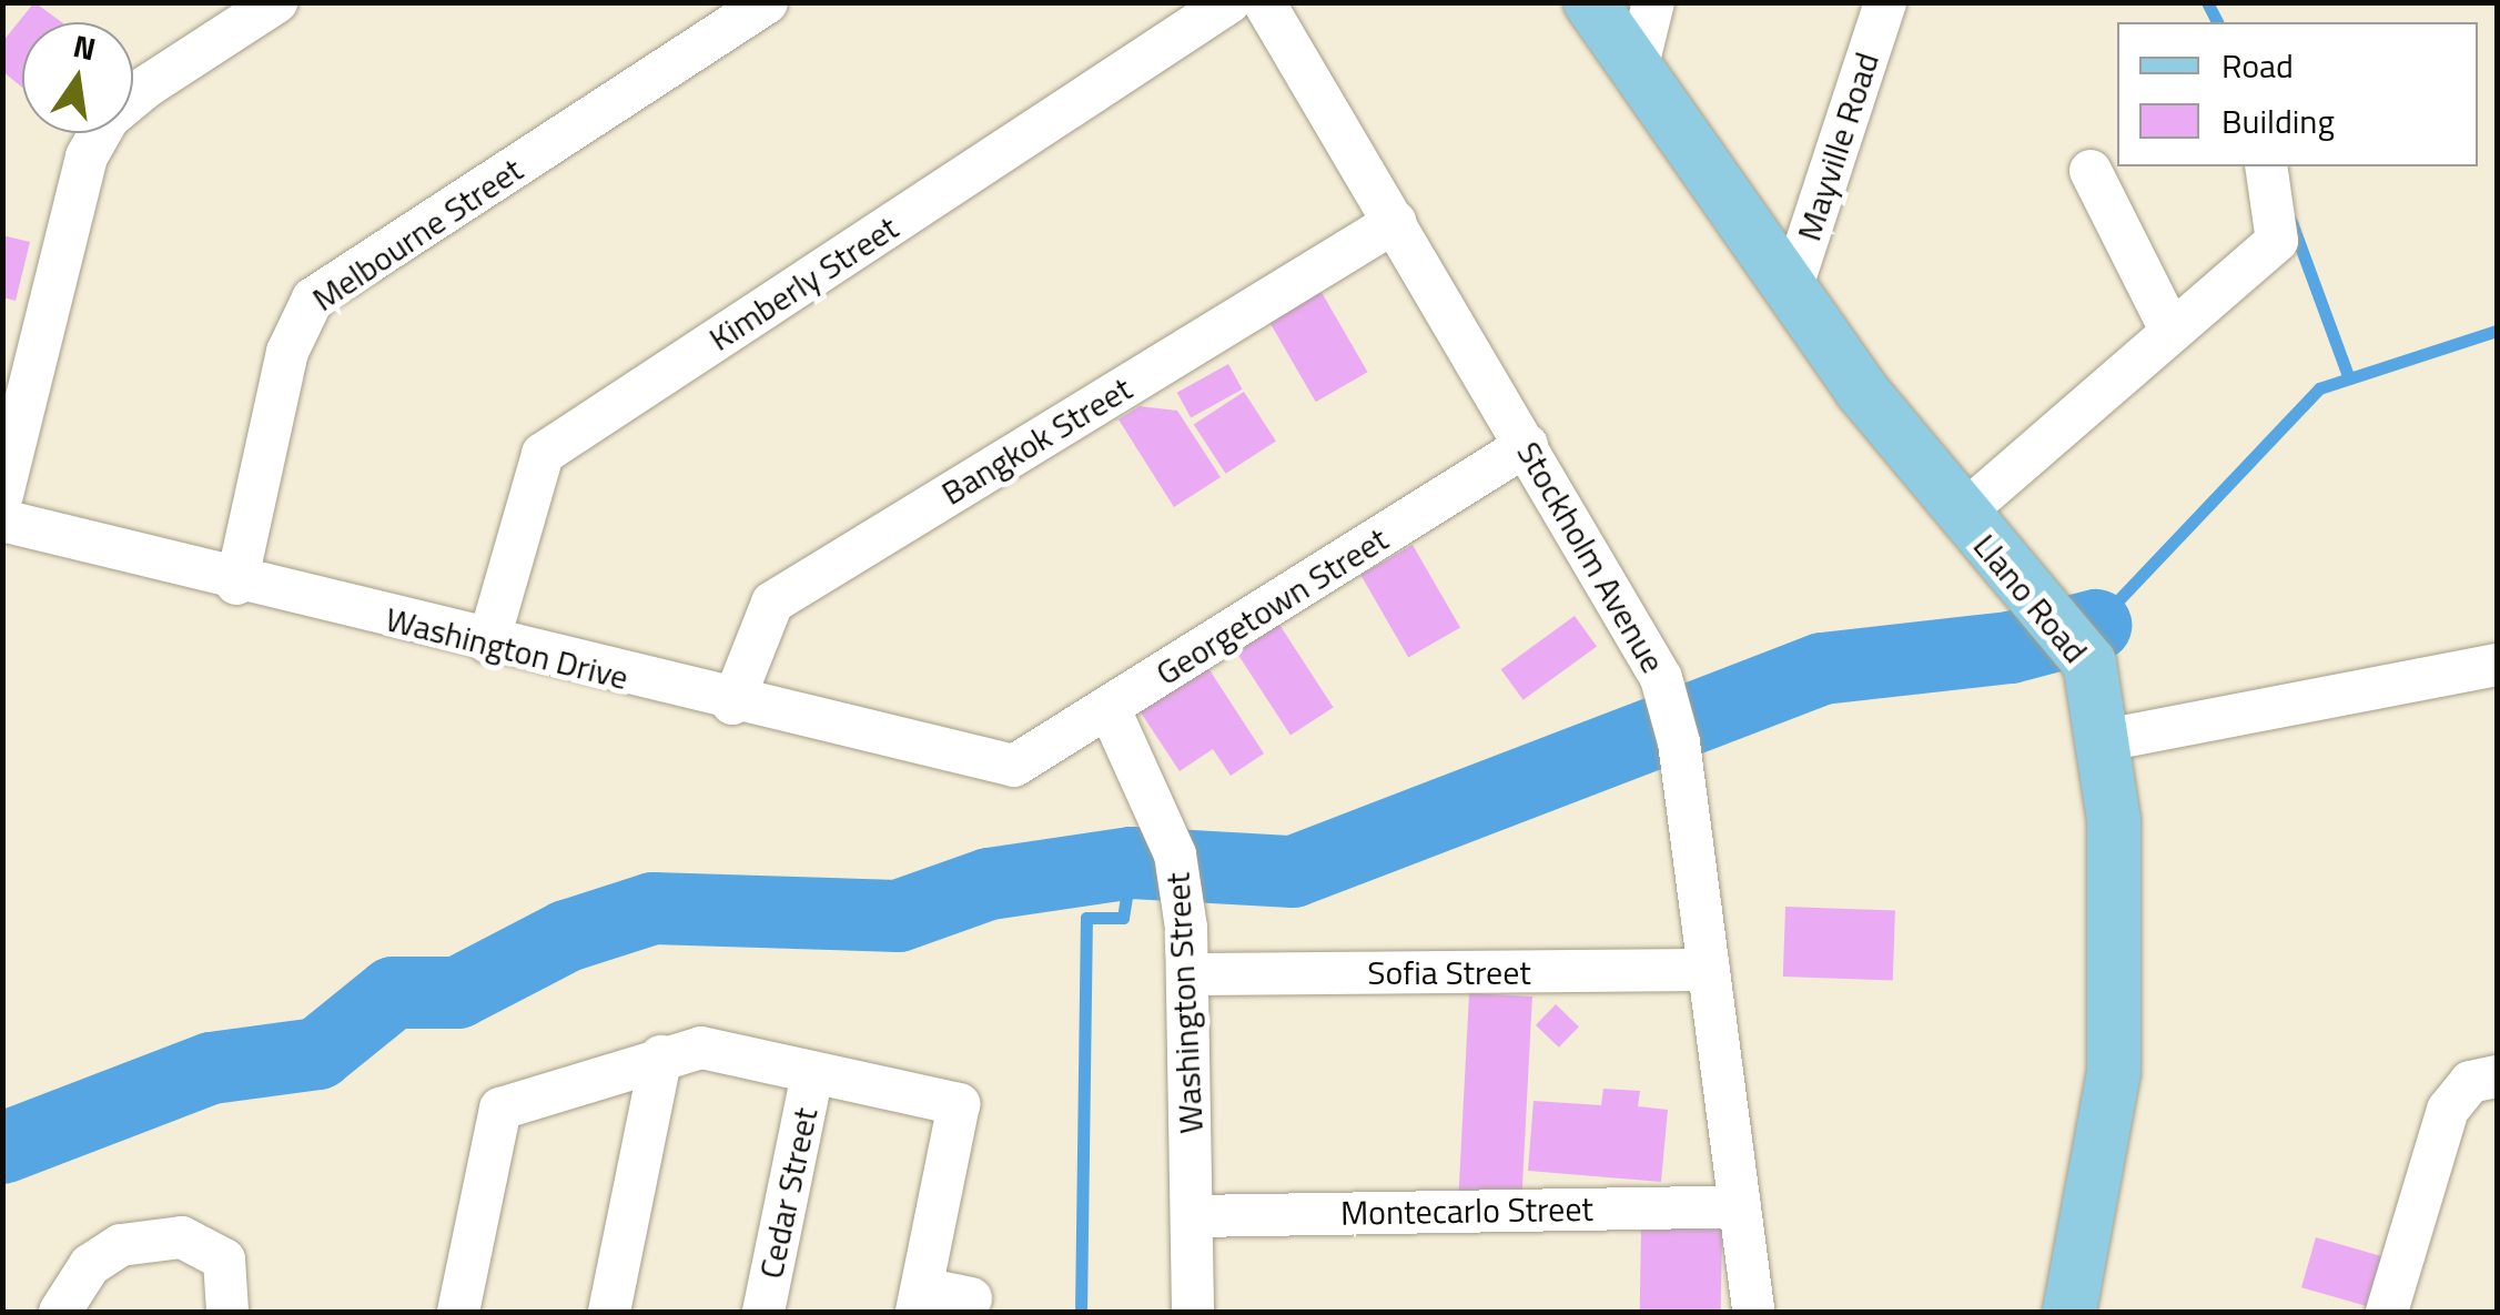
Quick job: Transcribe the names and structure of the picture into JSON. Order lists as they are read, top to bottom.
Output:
{
  "streets": {
    "main road": ["Llano Road"],
    "street": [
      "Mayville Road",
      "Melbourne Street",
      "Kimberly Street",
      "Bangkok Street",
      "Stockholm Avenue",
      "Georgetown Street",
      "Washington Drive",
      "Sofia Street",
      "Washington Street",
      "Cedar Street",
      "Montecarlo Street"
    ]
  },
  "crossings": [
    ["Mayville Road", "Llano Road"],
    ["Melbourne Street", "Washington Drive"],
    ["Kimberly Street", "Washington Drive"],
    ["Bangkok Street", "Stockholm Avenue"],
    ["Bangkok Street", "Washington Drive"],
    ["Stockholm Avenue", "Georgetown Street"],
    ["Stockholm Avenue", "Sofia Street"],
    ["Stockholm Avenue", "Montecarlo Street"],
    ["Georgetown Street", "Washington Drive"],
    ["Georgetown Street", "Washington Street"],
    ["Sofia Street", "Washington Street"],
    ["Washington Street", "Montecarlo Street"]
  ],
  "legend": ["Road", "Building"],
  "north": "top"
}
